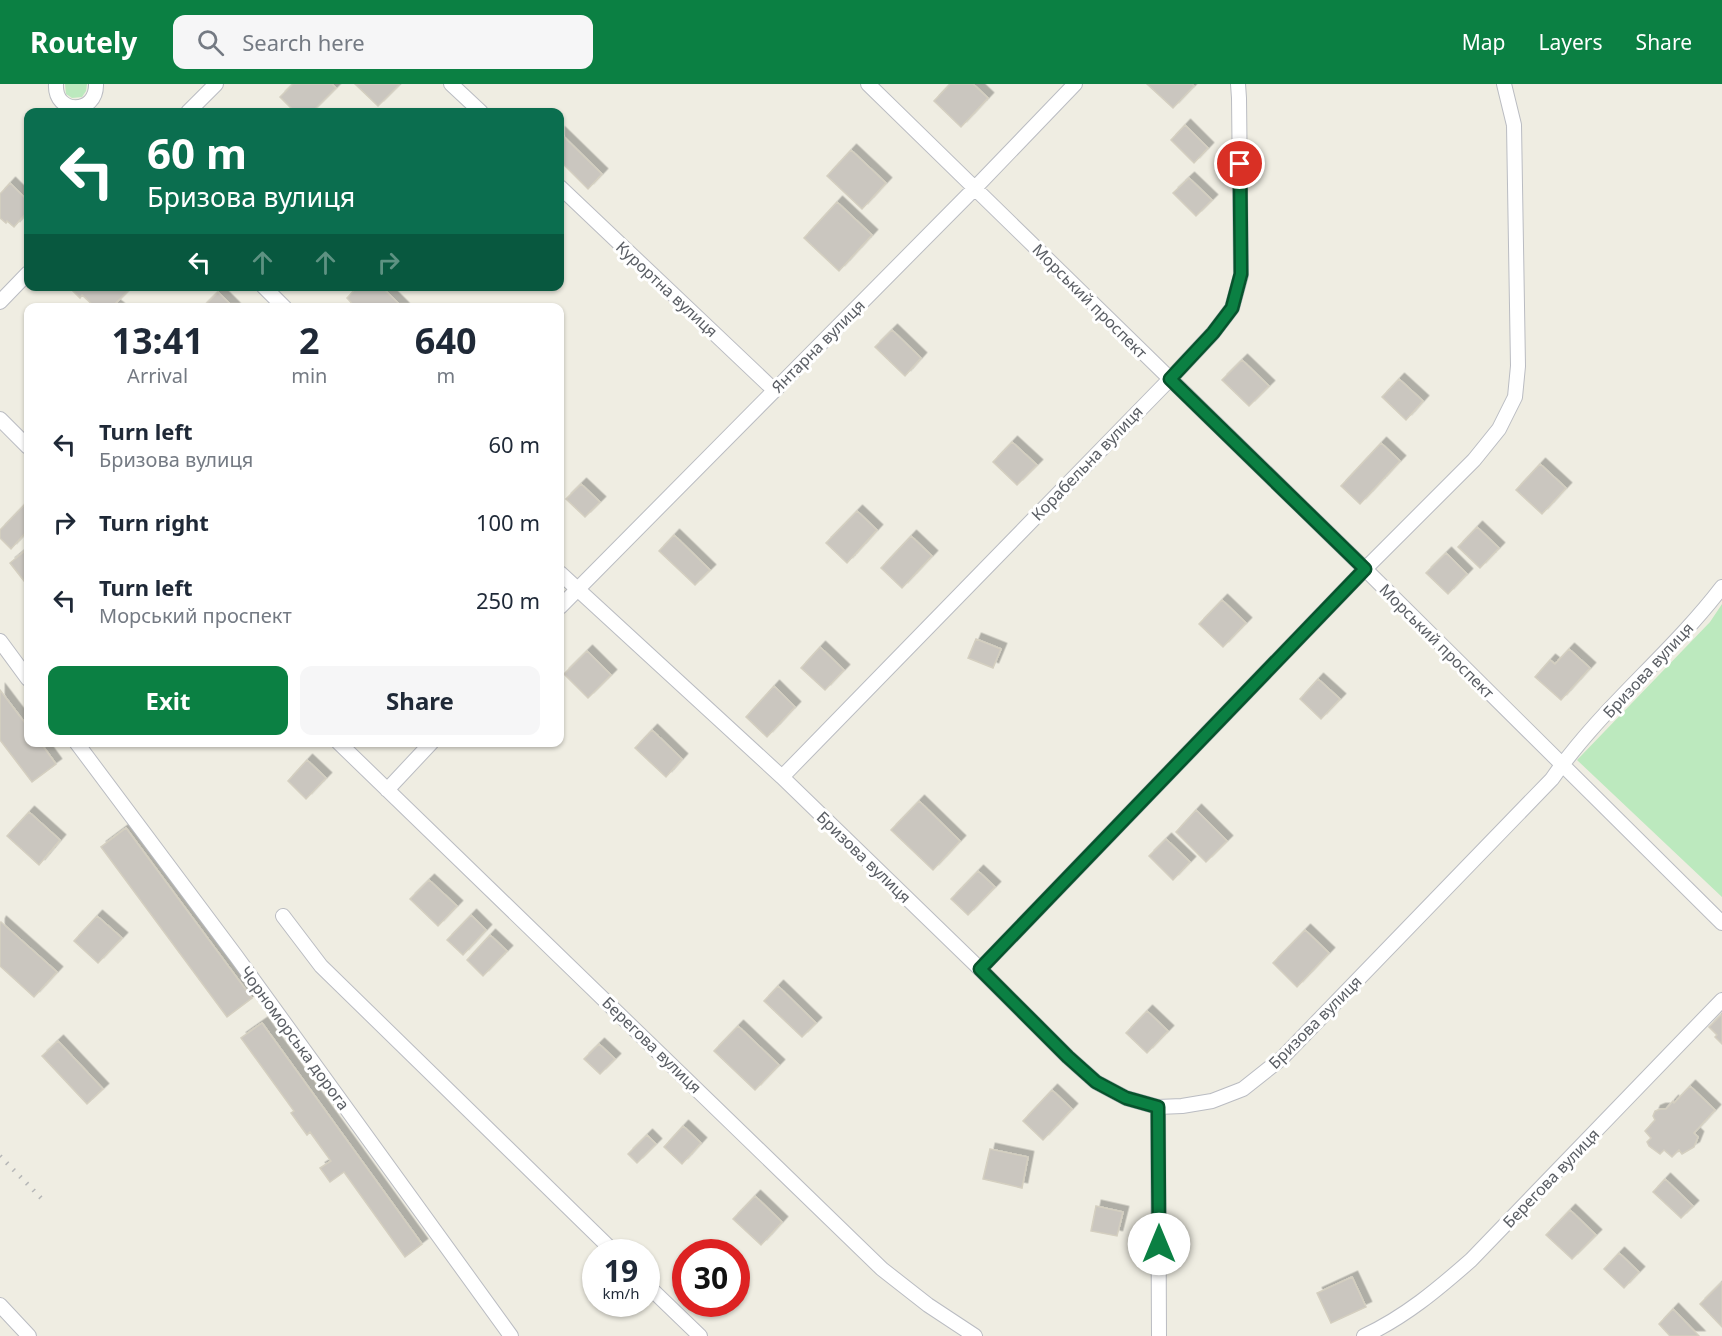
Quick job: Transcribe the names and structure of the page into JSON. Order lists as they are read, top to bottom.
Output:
{
  "streets": {
    "street": [
      "Курортна вулиця",
      "Морський проспект",
      "Янтарна вулиця",
      "Корабельна вулиця",
      "Бризова вулиця",
      "Чорноморська дорога",
      "Берегова вулиця"
    ]
  },
  "crossings": [
    ["Курортна вулиця", "Янтарна вулиця"],
    ["Морський проспект", "Янтарна вулиця"],
    ["Морський проспект", "Корабельна вулиця"],
    ["Морський проспект", "Бризова вулиця"],
    ["Янтарна вулиця", "Бризова вулиця"],
    ["Корабельна вулиця", "Бризова вулиця"]
  ],
  "page": {
    "header": "Routely",
    "search": "Search here",
    "nav": ["Map", "Layers", "Share"],
    "turn": ["60 m", "Бризова вулиця"],
    "eta": [
      "13:41",
      "Arrival",
      "2",
      "min",
      "640",
      "m"
    ],
    "list": [
      {
        "name": "Turn left",
        "note": "Бризова вулиця",
        "value": "60 m"
      },
      {
        "name": "Turn right",
        "value": "100 m"
      },
      {
        "name": "Turn left",
        "note": "Морський проспект",
        "value": "250 m"
      }
    ],
    "buttons": ["Exit", "Share"],
    "speed": "19 km/h",
    "limit": "30"
  }
}
